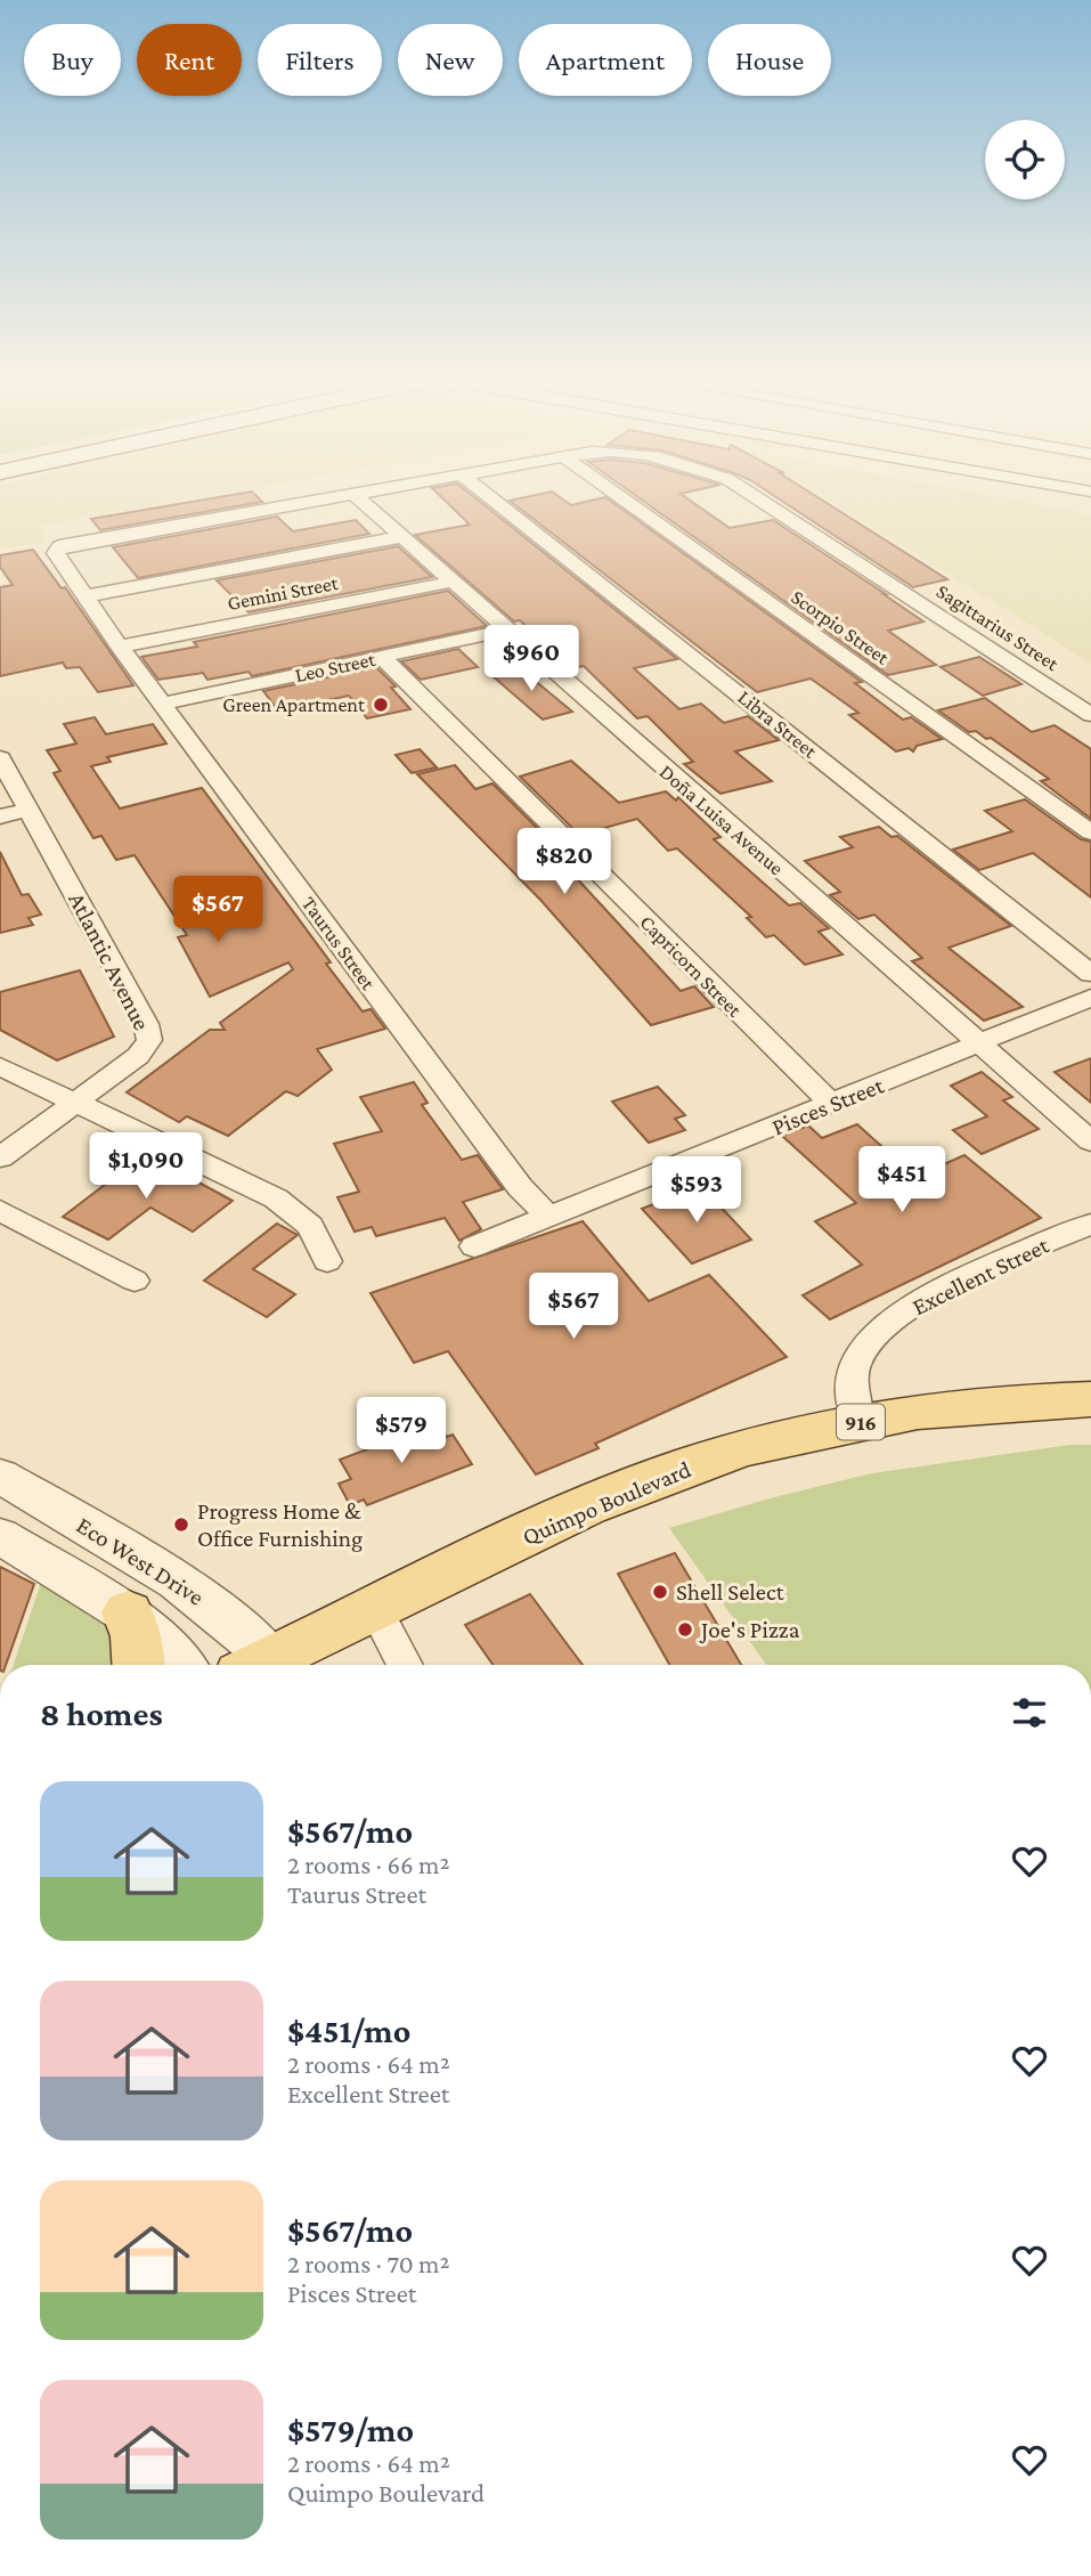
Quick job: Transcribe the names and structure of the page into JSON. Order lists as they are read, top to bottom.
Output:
{
  "streets": {
    "main road": ["916", "Quimpo Boulevard"],
    "street": [
      "Gemini Street",
      "Scorpio Street",
      "Sagittarius Street",
      "Leo Street",
      "Libra Street",
      "Doña Luisa Avenue",
      "Taurus Street",
      "Atlantic Avenue",
      "Capricorn Street",
      "Pisces Street",
      "Excellent Street",
      "Eco West Drive"
    ]
  },
  "crossings": [
    ["Gemini Street", "Doña Luisa Avenue"],
    ["Gemini Street", "Taurus Street"],
    ["Sagittarius Street", "Taurus Street"],
    ["Leo Street", "Doña Luisa Avenue"],
    ["Leo Street", "Taurus Street"],
    ["Leo Street", "Capricorn Street"],
    ["Doña Luisa Avenue", "Pisces Street"],
    ["Taurus Street", "Pisces Street"],
    ["Capricorn Street", "Pisces Street"],
    ["Excellent Street", "Quimpo Boulevard"]
  ],
  "places": [
    "Green Apartment",
    "Progress Home & Office Furnishing",
    "Shell Select",
    "Joe's Pizza"
  ],
  "page": {
    "chip": [
      "Buy",
      "Rent",
      "Filters",
      "New",
      "Apartment",
      "House"
    ],
    "price": [
      "$960",
      "$820",
      "$567",
      "$1,090",
      "$451",
      "$593",
      "$567",
      "$579"
    ],
    "heading": "8 homes",
    "list": [
      {
        "name": "$567/mo",
        "note": "2 rooms · 66 m² · Taurus Street"
      },
      {
        "name": "$451/mo",
        "note": "2 rooms · 64 m² · Excellent Street"
      },
      {
        "name": "$567/mo",
        "note": "2 rooms · 70 m² · Pisces Street"
      },
      {
        "name": "$579/mo",
        "note": "2 rooms · 64 m² · Quimpo Boulevard"
      }
    ]
  }
}
